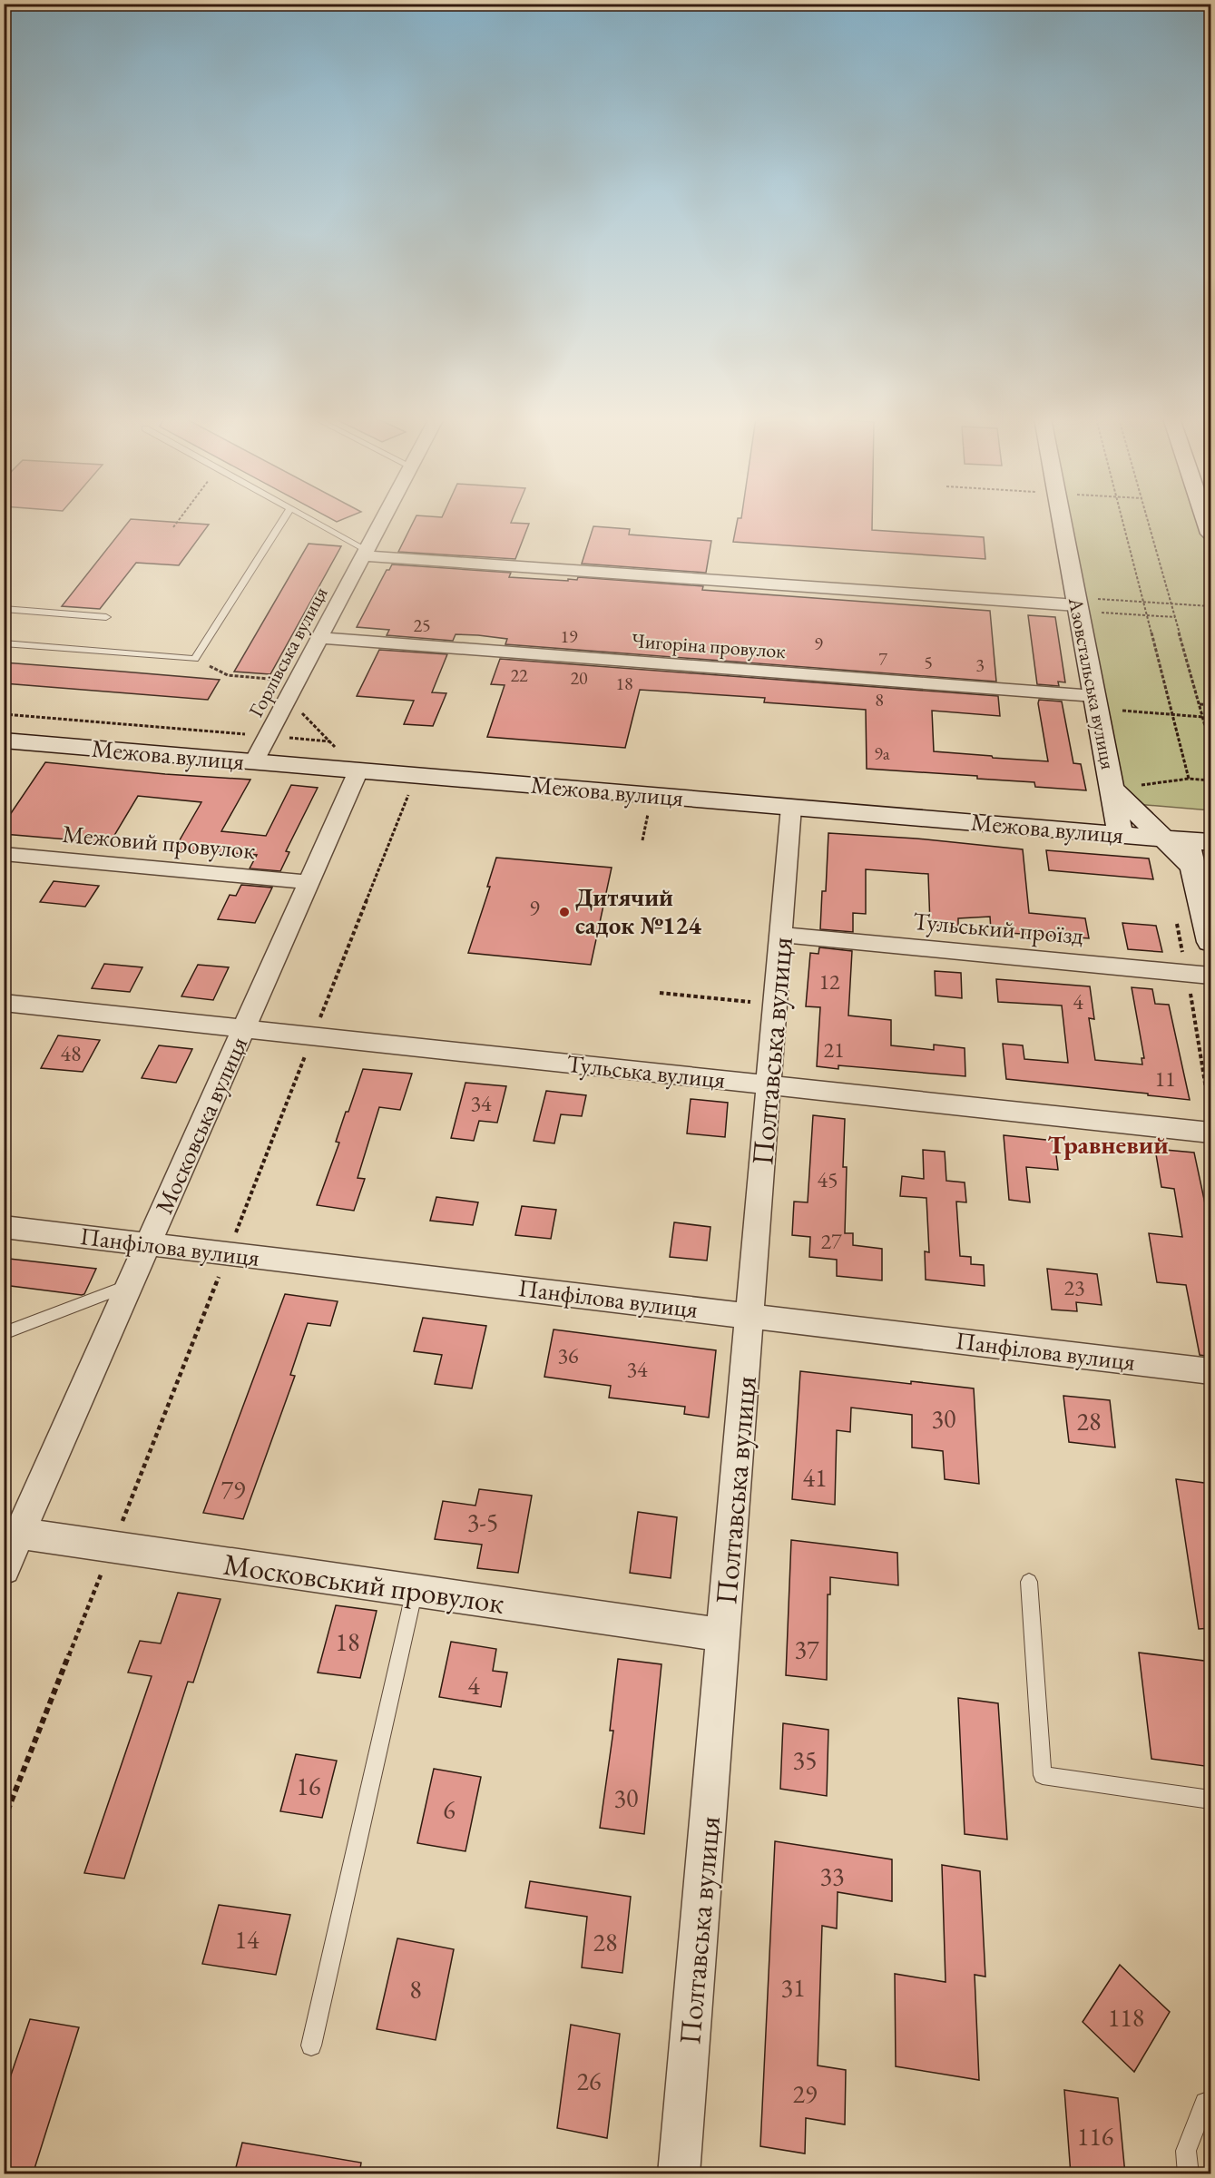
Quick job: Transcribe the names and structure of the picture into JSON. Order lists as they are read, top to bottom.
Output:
{
  "streets": {
    "street": [
      "Чигоріна провулок",
      "Горлівська вулиця",
      "Азовстальська вулиця",
      "Межова вулиця",
      "Межовий провулок",
      "Тульський проїзд",
      "Полтавська вулиця",
      "Тульська вулиця",
      "Московська вулиця",
      "Панфілова вулиця",
      "Московський провулок"
    ]
  },
  "crossings": [
    ["Чигоріна провулок", "Горлівська вулиця"],
    ["Чигоріна провулок", "Азовстальська вулиця"],
    ["Горлівська вулиця", "Межова вулиця"],
    ["Азовстальська вулиця", "Межова вулиця"],
    ["Межова вулиця", "Полтавська вулиця"],
    ["Межова вулиця", "Московська вулиця"],
    ["Межовий провулок", "Московська вулиця"],
    ["Тульський проїзд", "Полтавська вулиця"],
    ["Полтавська вулиця", "Тульська вулиця"],
    ["Полтавська вулиця", "Панфілова вулиця"],
    ["Полтавська вулиця", "Московський провулок"],
    ["Тульська вулиця", "Московська вулиця"],
    ["Московська вулиця", "Панфілова вулиця"],
    ["Московська вулиця", "Московський провулок"]
  ],
  "districts": ["Травневий"],
  "places": ["Дитячий садок №124"],
  "house_numbers": [
    "25",
    "19",
    "9",
    "7",
    "5",
    "3",
    "22",
    "20",
    "18",
    "8",
    "9а",
    "9",
    "12",
    "4",
    "21",
    "48",
    "11",
    "34",
    "45",
    "27",
    "23",
    "36",
    "34",
    "30",
    "28",
    "41",
    "79",
    "3-5",
    "18",
    "37",
    "4",
    "35",
    "16",
    "30",
    "6",
    "33",
    "14",
    "28",
    "31",
    "8",
    "118",
    "26",
    "29",
    "116"
  ]
}
